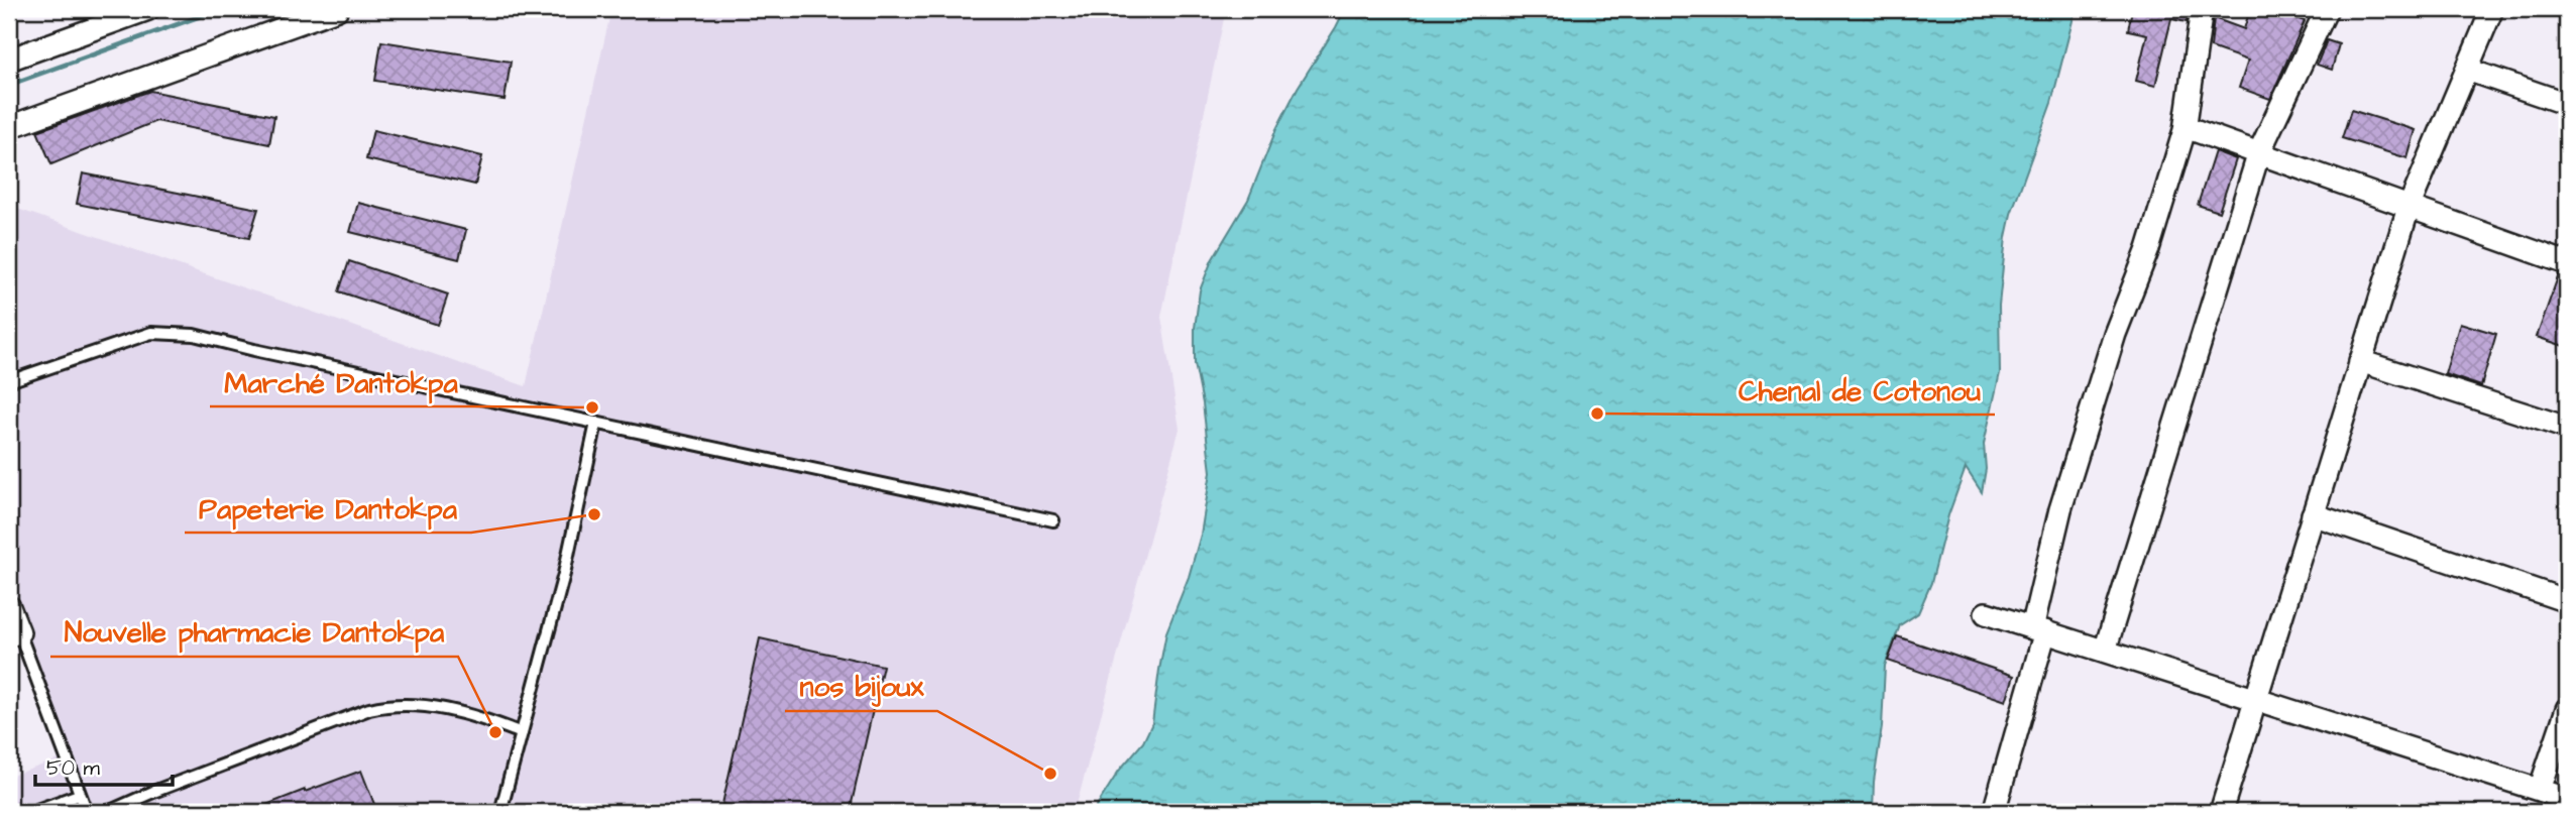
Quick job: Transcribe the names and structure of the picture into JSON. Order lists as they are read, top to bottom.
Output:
{
  "places": [
    "Marché Dantokpa",
    "Chenal de Cotonou",
    "Papeterie Dantokpa",
    "Nouvelle pharmacie Dantokpa",
    "nos bijoux"
  ],
  "scale_bar": "50 m"
}
